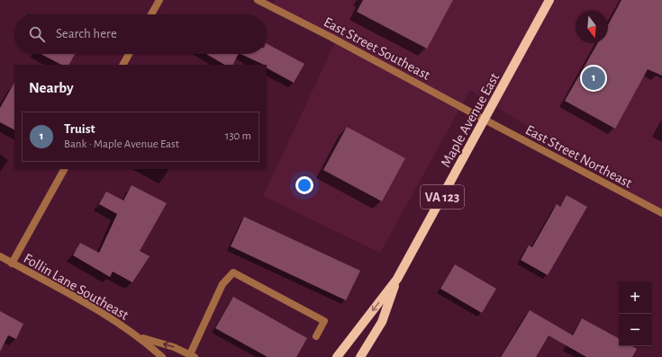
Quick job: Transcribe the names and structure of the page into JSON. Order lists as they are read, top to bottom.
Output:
{
  "streets": {
    "main road": ["Maple Avenue East", "VA 123"],
    "street": ["East Street Southeast", "East Street Northeast", "Follin Lane Southeast"]
  },
  "crossings": [
    ["East Street Southeast", "Maple Avenue East"],
    ["East Street Southeast", "East Street Northeast"],
    ["Maple Avenue East", "East Street Northeast"],
    ["Maple Avenue East", "VA 123"]
  ],
  "north": "bottom",
  "page": {
    "search": "Search here",
    "pins": "1",
    "heading": "Nearby",
    "list": [
      {
        "mark": "1",
        "name": "Truist",
        "note": "Bank · Maple Avenue East",
        "value": "130 m"
      }
    ],
    "map_buttons": ["+", "−"]
  }
}
